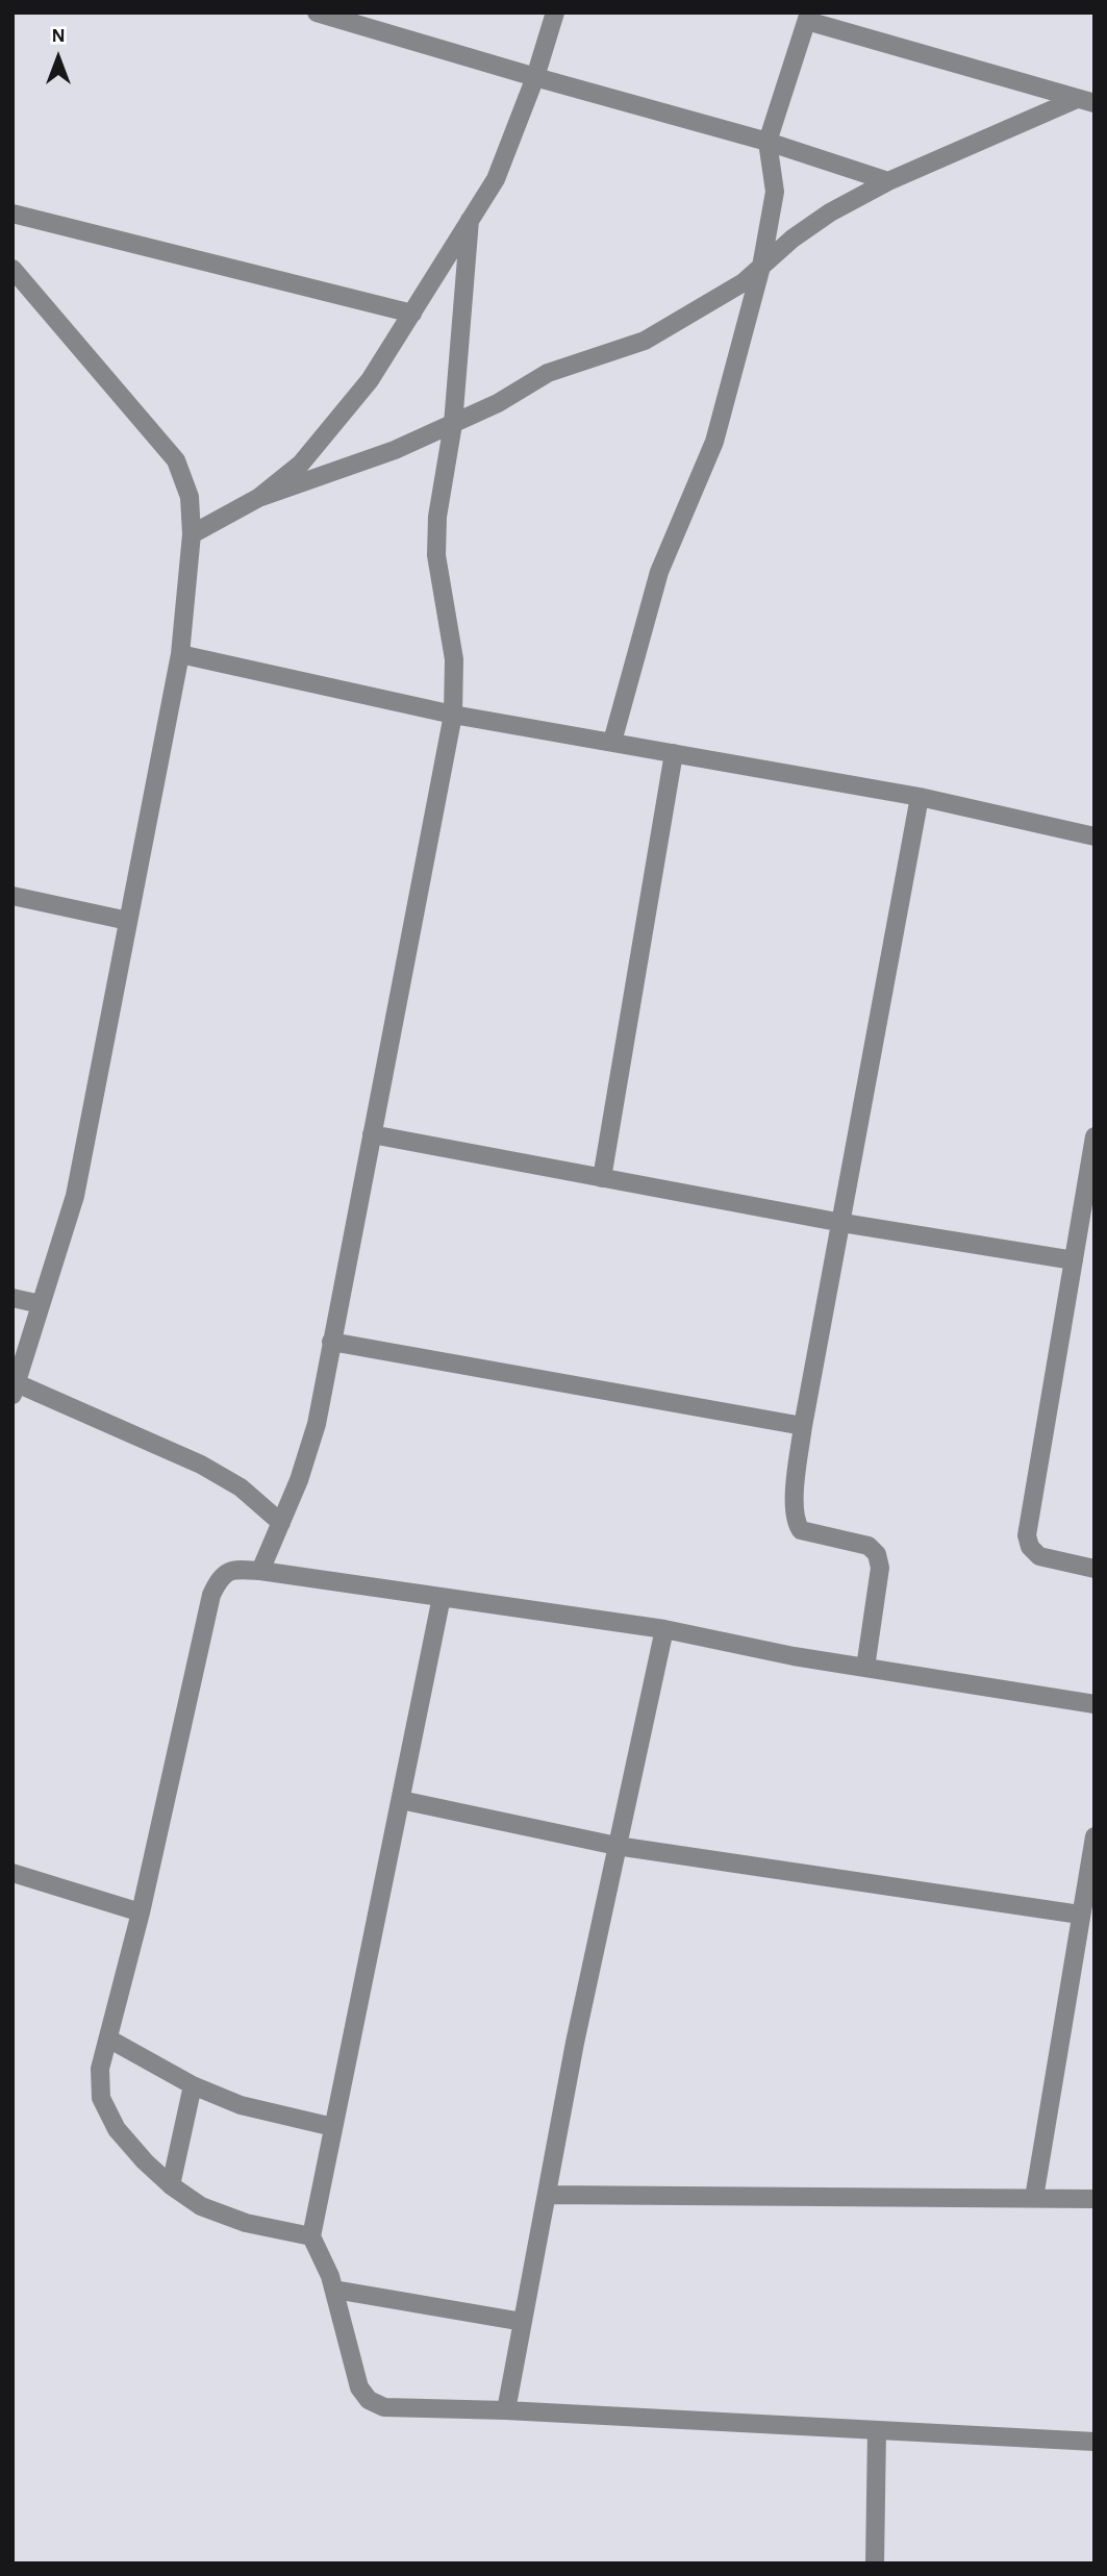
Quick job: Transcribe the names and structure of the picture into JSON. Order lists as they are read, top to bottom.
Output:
{
  "north": "top"
}
